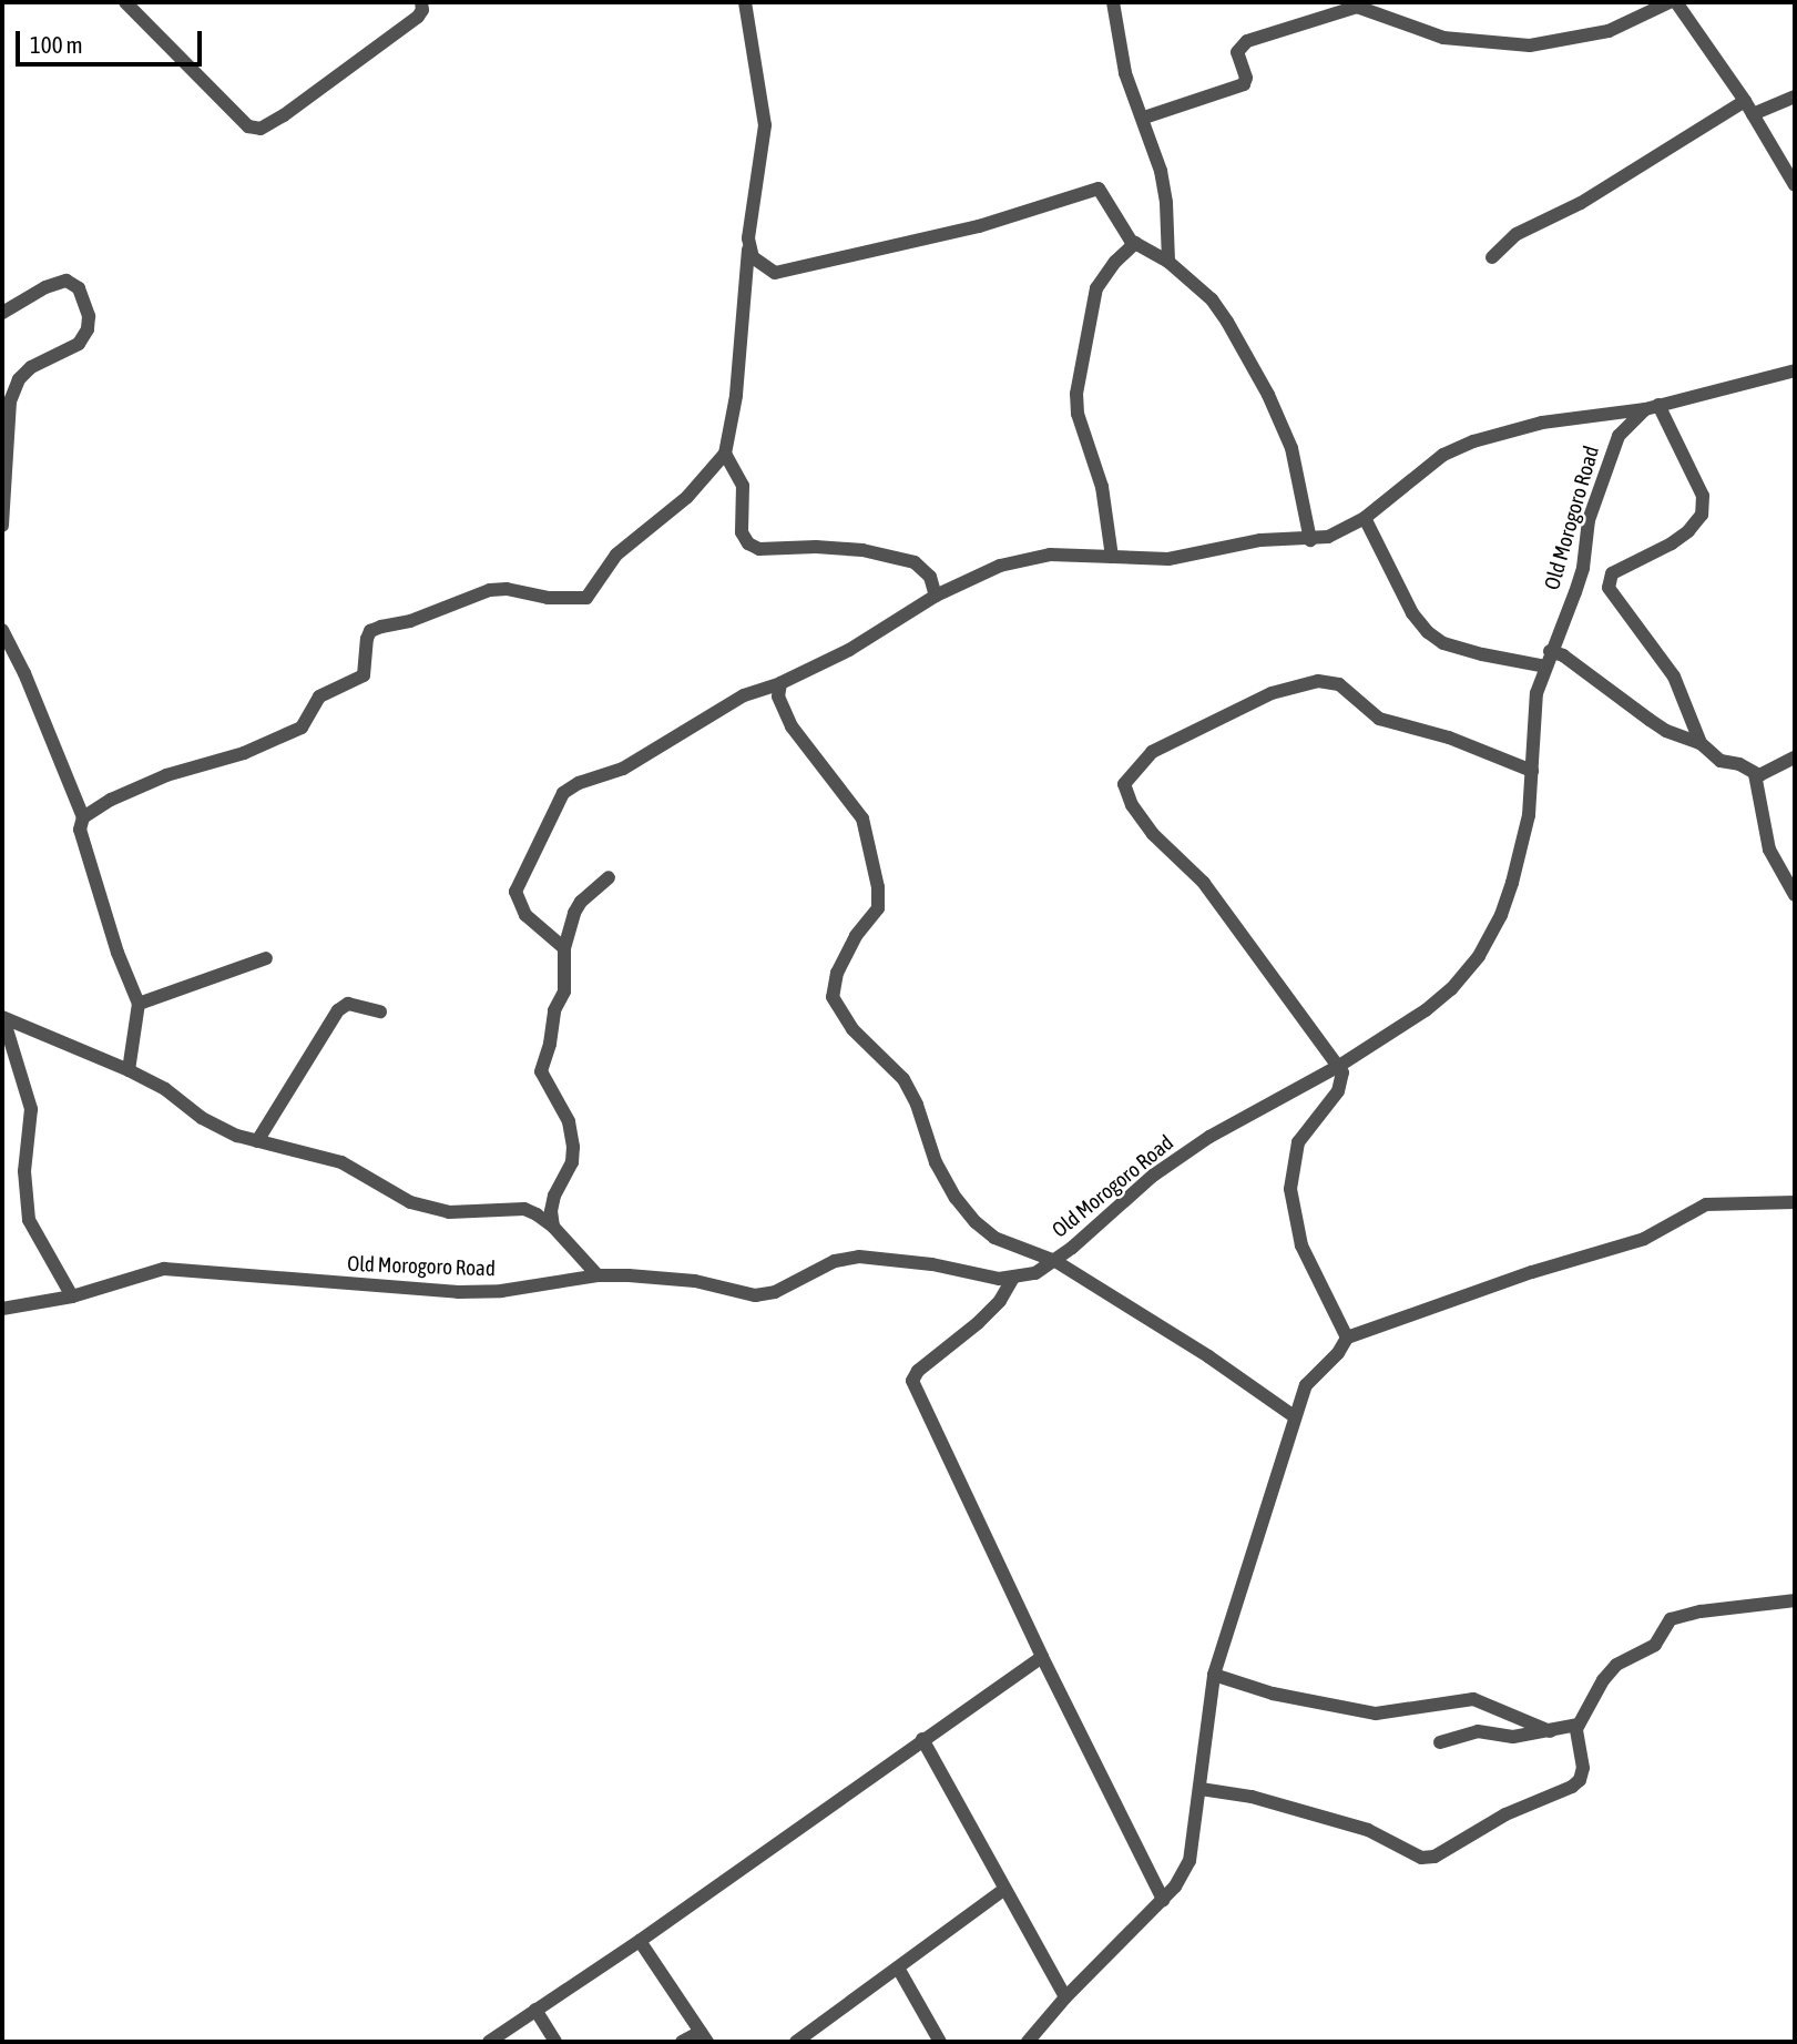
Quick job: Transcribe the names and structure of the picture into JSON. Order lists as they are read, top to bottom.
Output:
{
  "streets": {
    "street": ["Old Morogoro Road"]
  },
  "scale_bar": "100 m"
}
